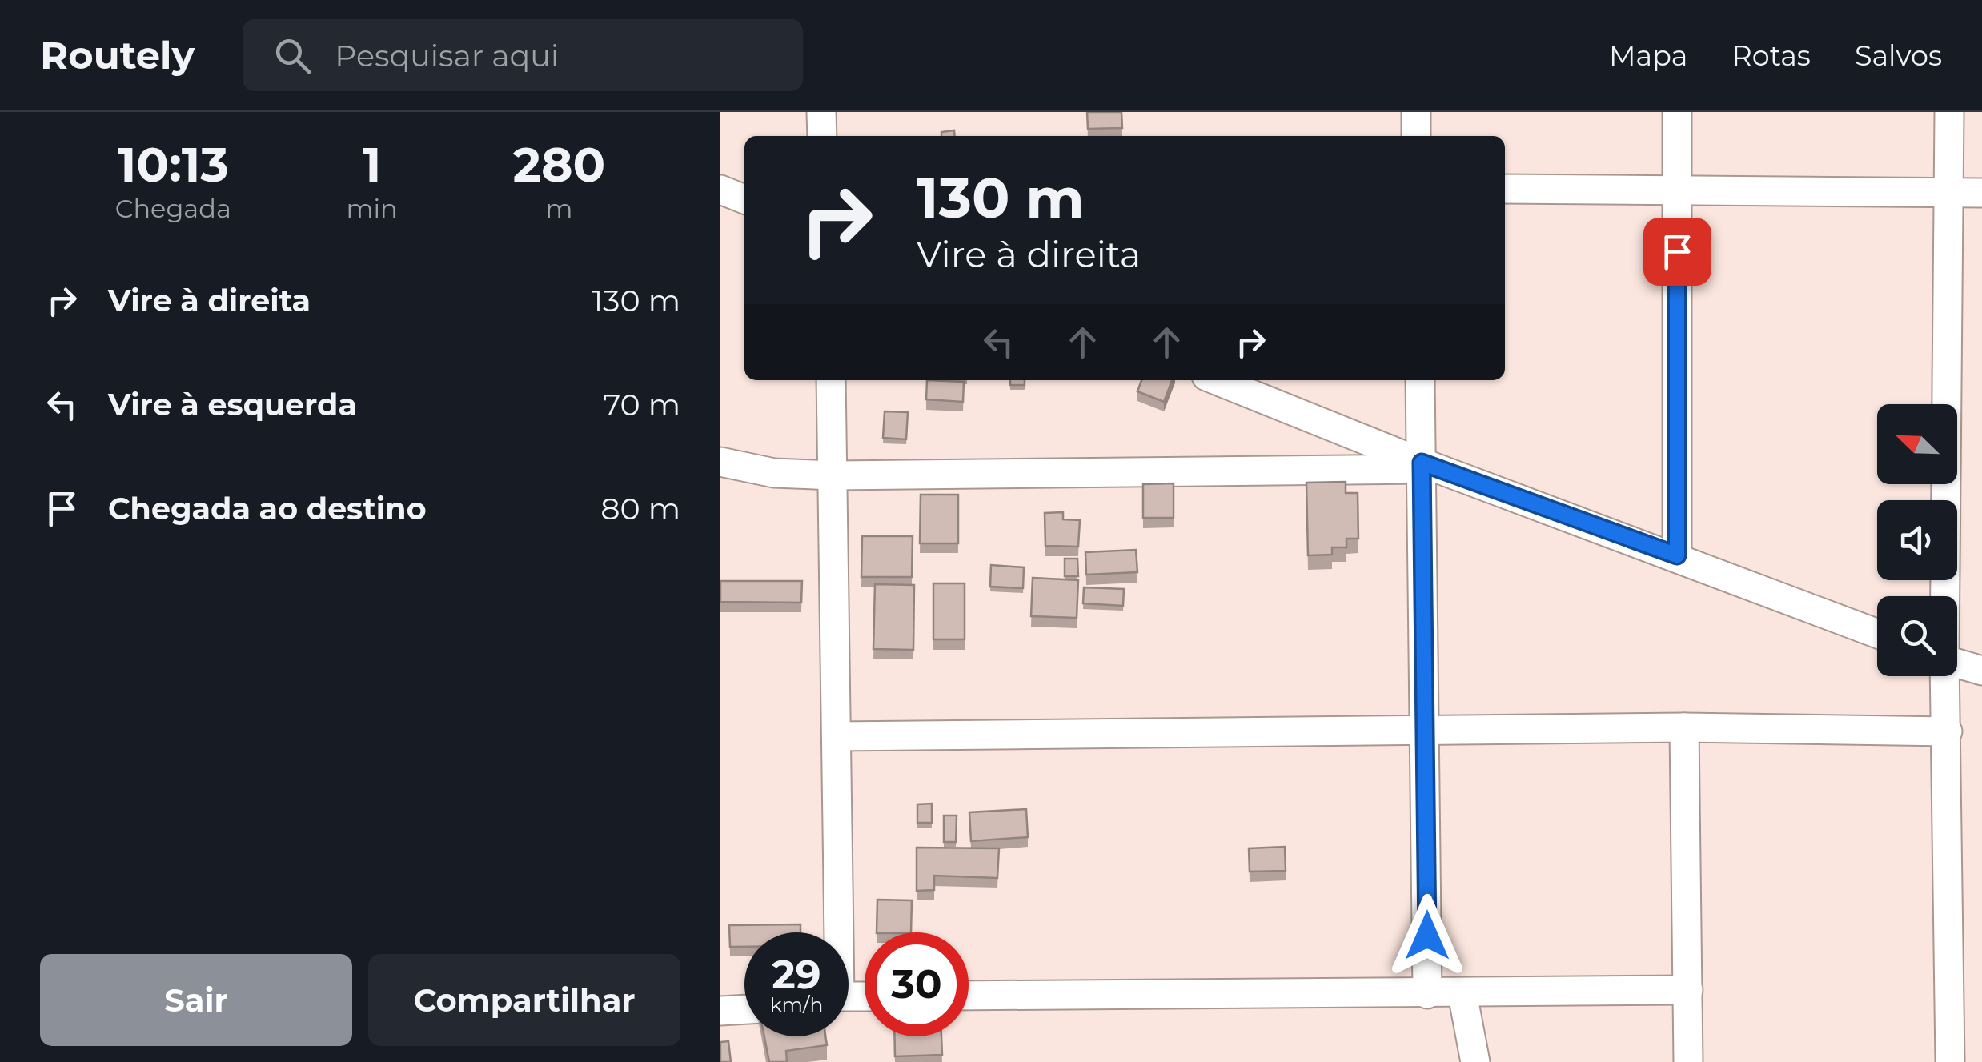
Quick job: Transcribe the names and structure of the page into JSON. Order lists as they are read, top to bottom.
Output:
{
  "north": "top left",
  "page": {
    "header": "Routely",
    "search": "Pesquisar aqui",
    "nav": ["Mapa", "Rotas", "Salvos"],
    "eta": [
      "10:13",
      "Chegada",
      "1",
      "min",
      "280",
      "m"
    ],
    "turn": ["130 m", "Vire à direita"],
    "list": [
      {
        "name": "Vire à direita",
        "value": "130 m"
      },
      {
        "name": "Vire à esquerda",
        "value": "70 m"
      },
      {
        "name": "Chegada ao destino",
        "value": "80 m"
      }
    ],
    "speed": "29 km/h",
    "limit": "30",
    "buttons": ["Sair", "Compartilhar"]
  }
}
